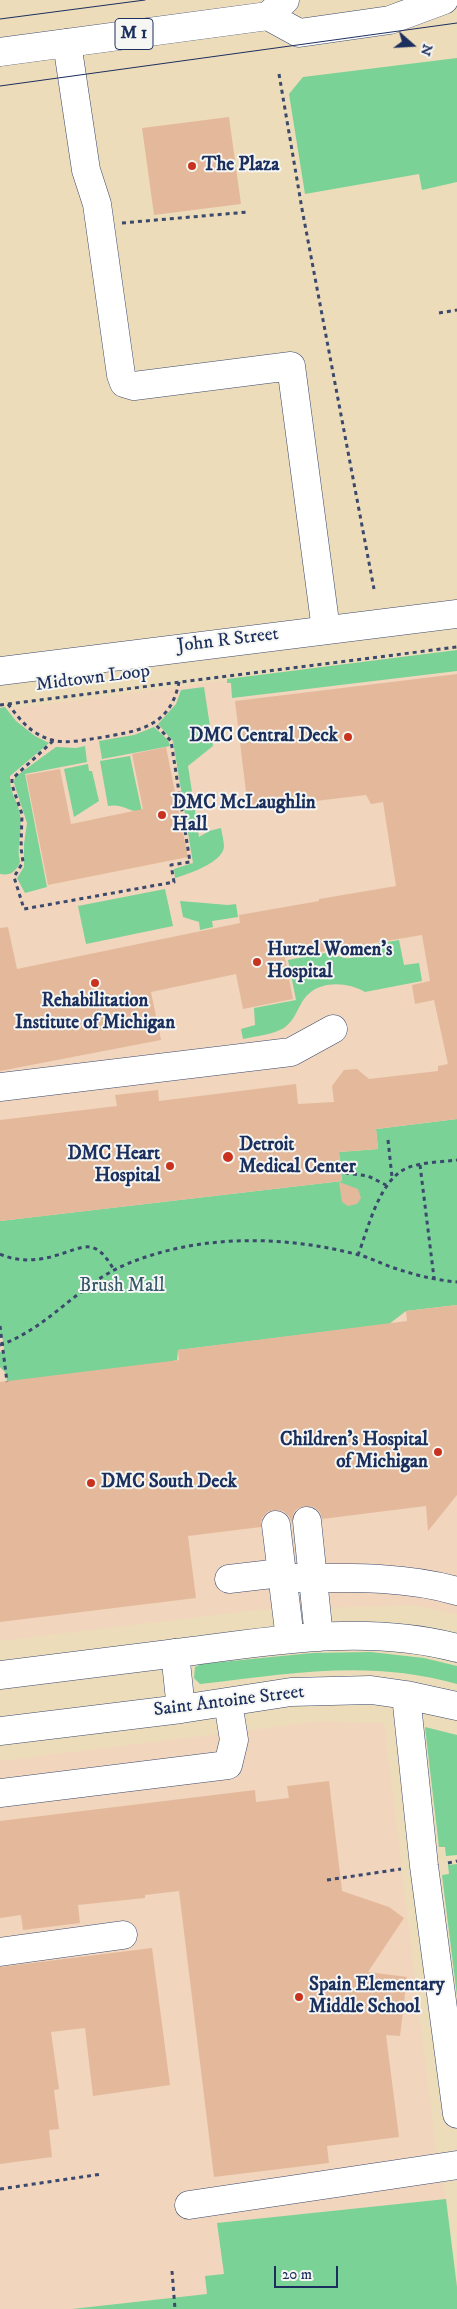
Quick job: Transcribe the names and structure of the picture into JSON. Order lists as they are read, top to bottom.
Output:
{
  "streets": {
    "street": ["M 1", "John R Street", "Saint Antoine Street"],
    "path": ["Midtown Loop"]
  },
  "parks": ["Brush Mall"],
  "places": [
    "The Plaza",
    "DMC Central Deck",
    "DMC McLaughlin Hall",
    "Hutzel Women's Hospital",
    "Rehabilitation Institute of Michigan",
    "Detroit Medical Center",
    "DMC Heart Hospital",
    "Children's Hospital of Michigan",
    "DMC South Deck",
    "Spain Elementary Middle School"
  ],
  "scale_bar": "20 m",
  "north": "right"
}
